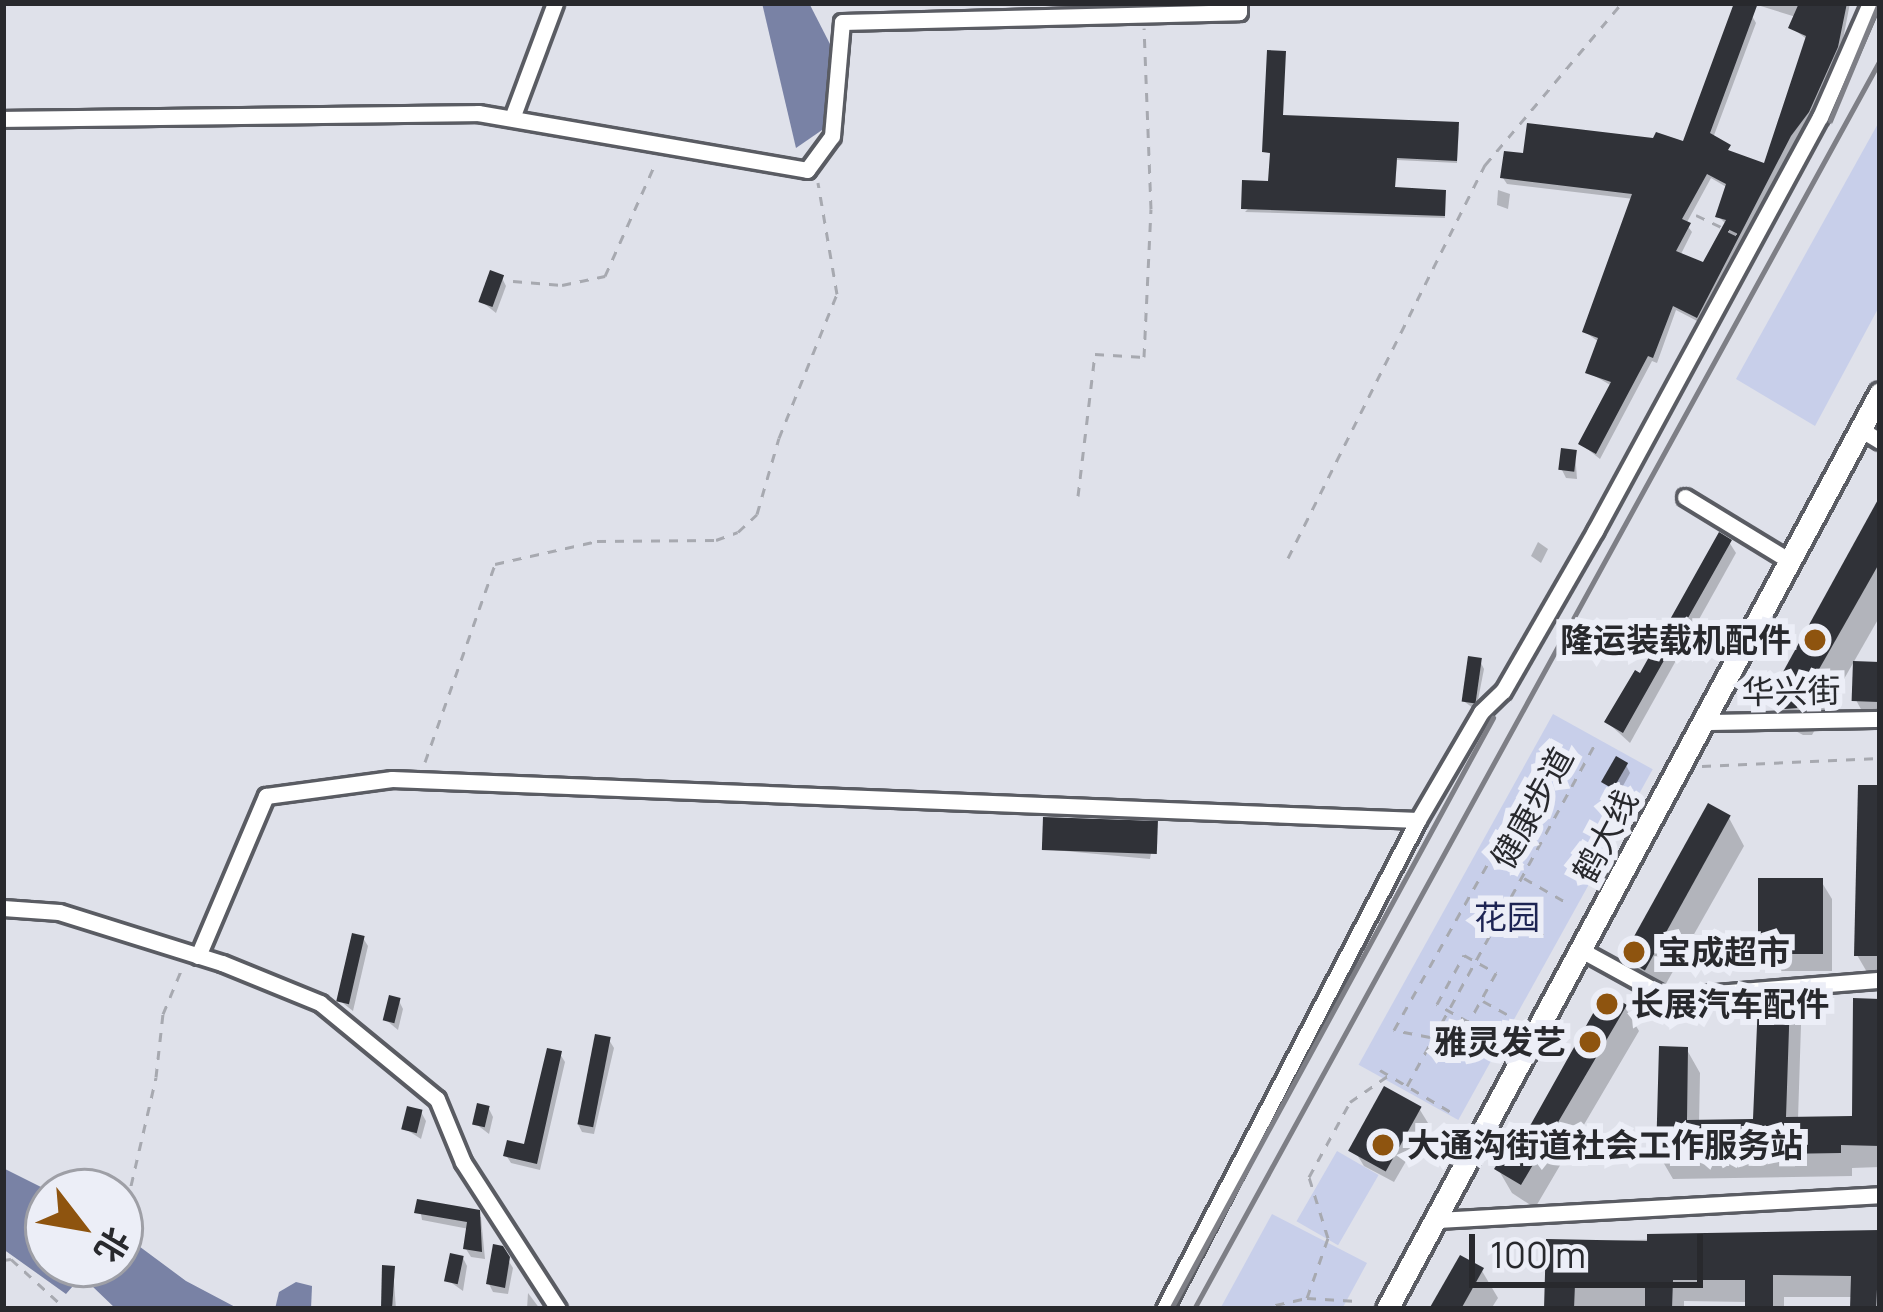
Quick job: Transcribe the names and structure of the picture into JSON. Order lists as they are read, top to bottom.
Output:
{
  "streets": {
    "highway": ["鹤大线"],
    "street": ["华兴街"],
    "path": ["健康步道"]
  },
  "crossings": [
    ["华兴街", "鹤大线"]
  ],
  "parks": ["花园"],
  "places": [
    "隆运装载机配件",
    "宝成超市",
    "长展汽车配件",
    "雅灵发艺",
    "大通沟街道社会工作服务站"
  ],
  "scale_bar": "100 m",
  "north": "bottom right"
}
